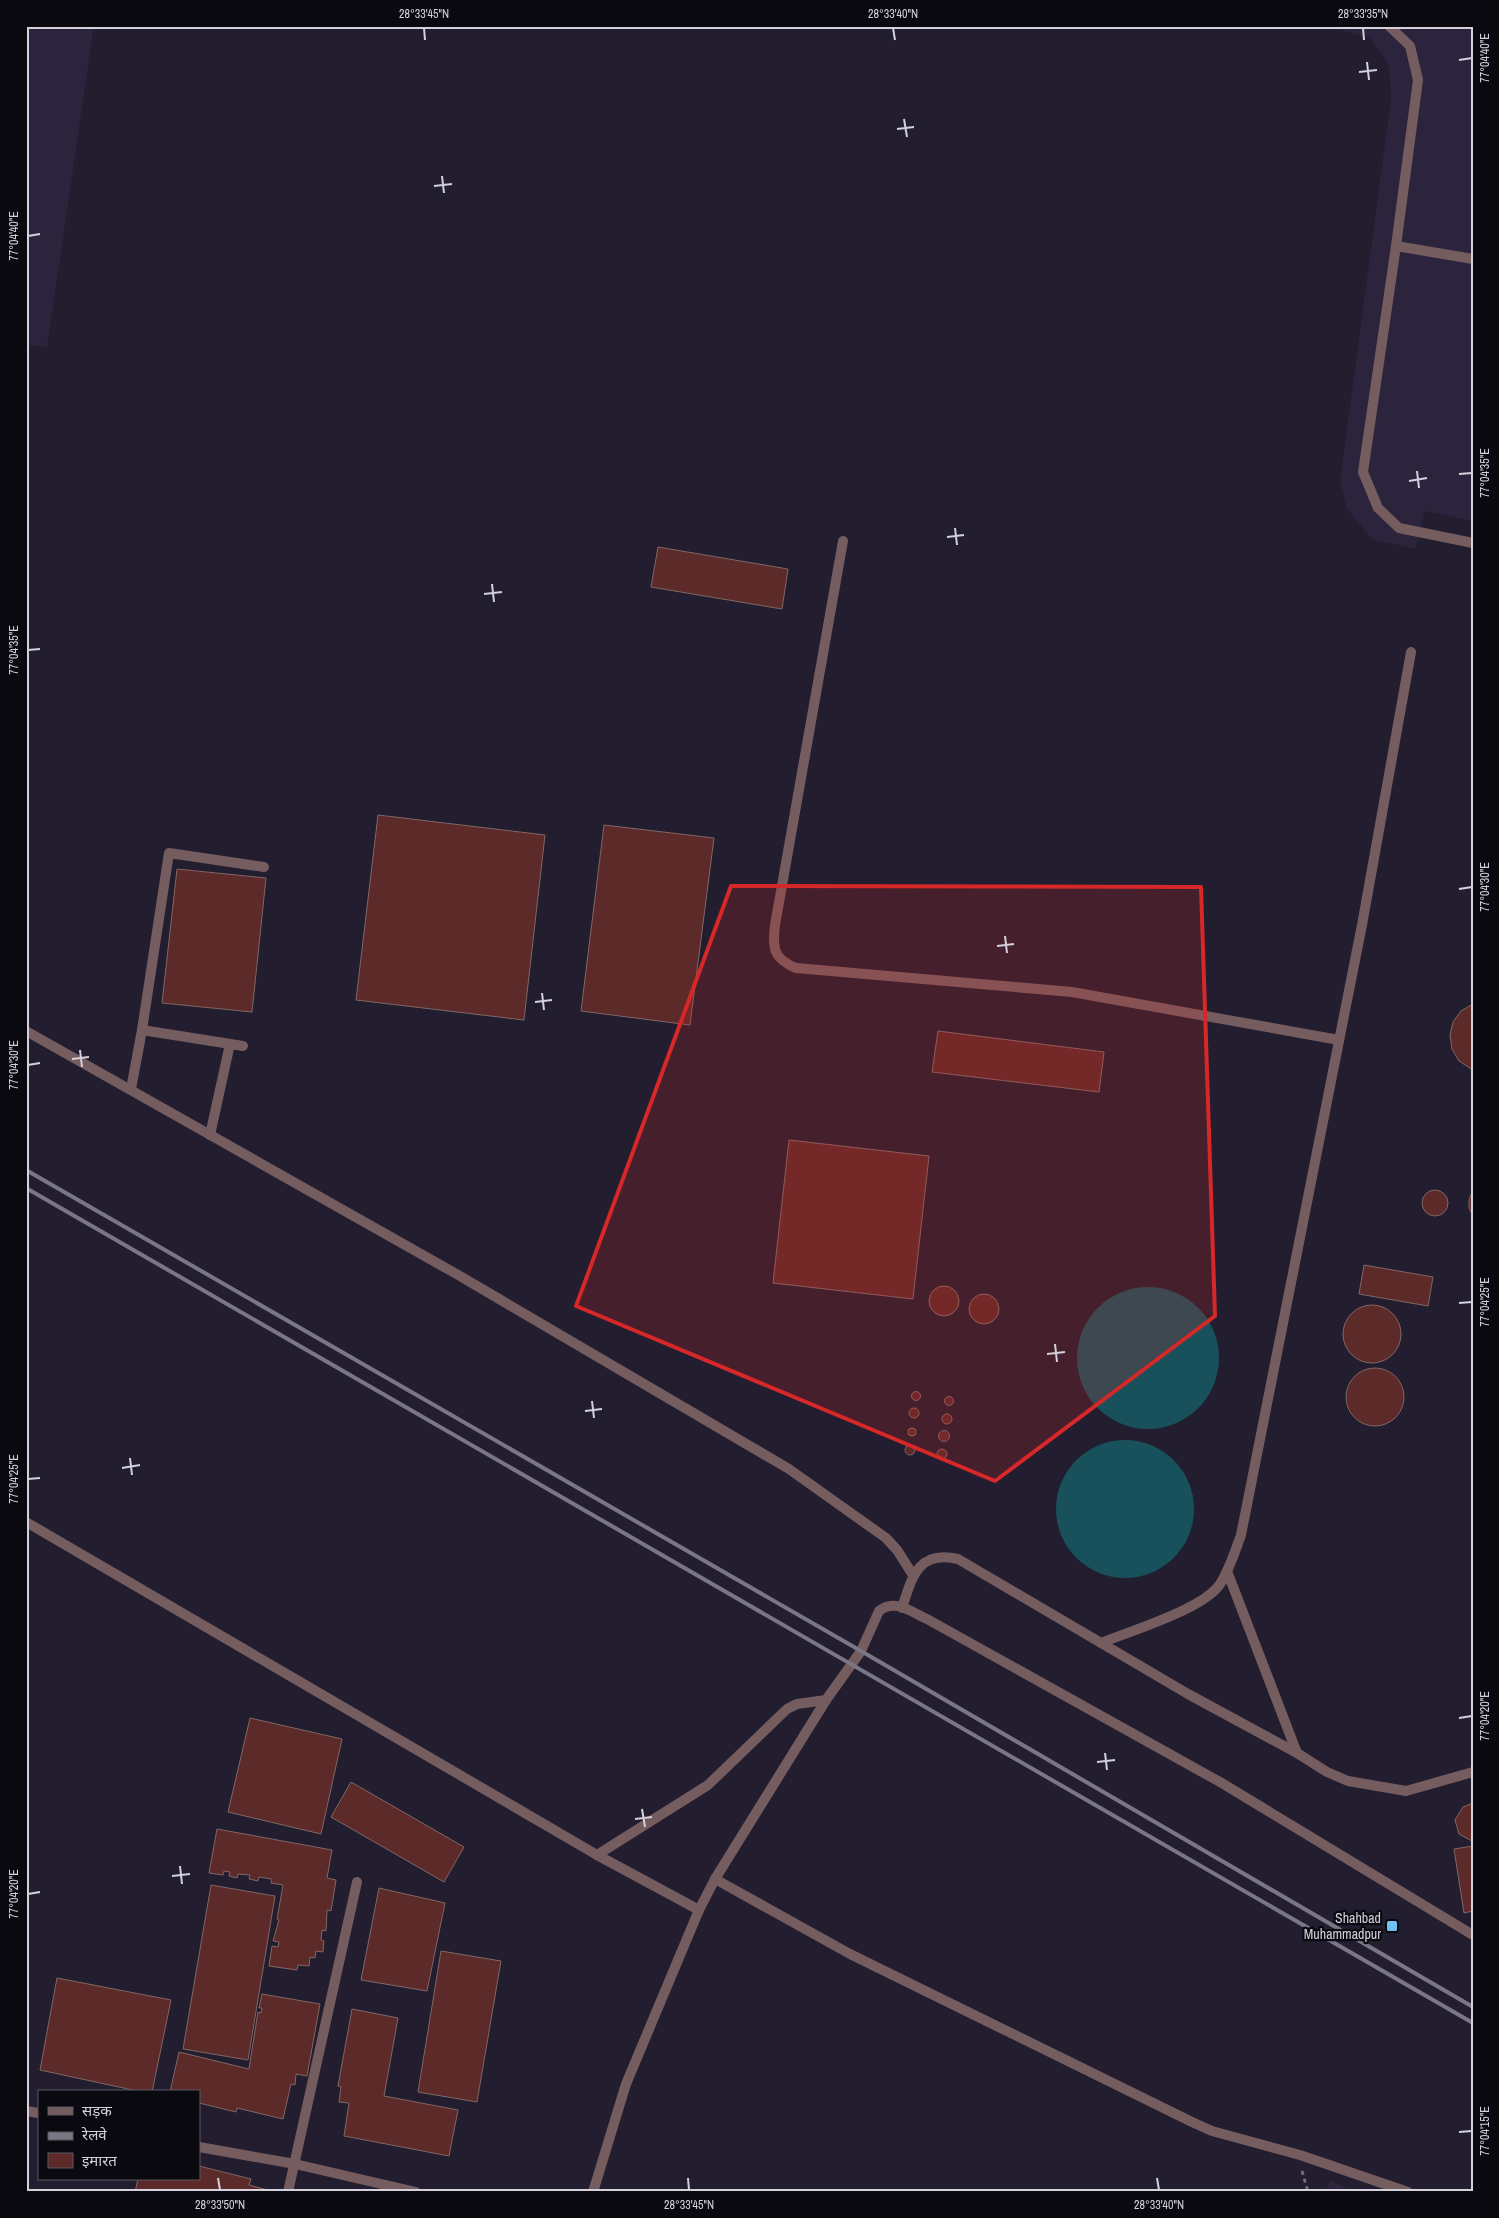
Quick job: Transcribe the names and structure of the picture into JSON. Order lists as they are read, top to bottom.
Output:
{
  "places": {
    "transit": ["Shahbad Muhammadpur"]
  },
  "legend": ["सड़क", "रेलवे", "इमारत"],
  "coordinates": [
    "28°33'45\"N",
    "28°33'40\"N",
    "28°33'35\"N",
    "77°04'40\"E",
    "77°04'35\"E",
    "77°04'30\"E",
    "77°04'25\"E",
    "77°04'20\"E",
    "77°04'15\"E",
    "28°33'50\"N"
  ]
}
